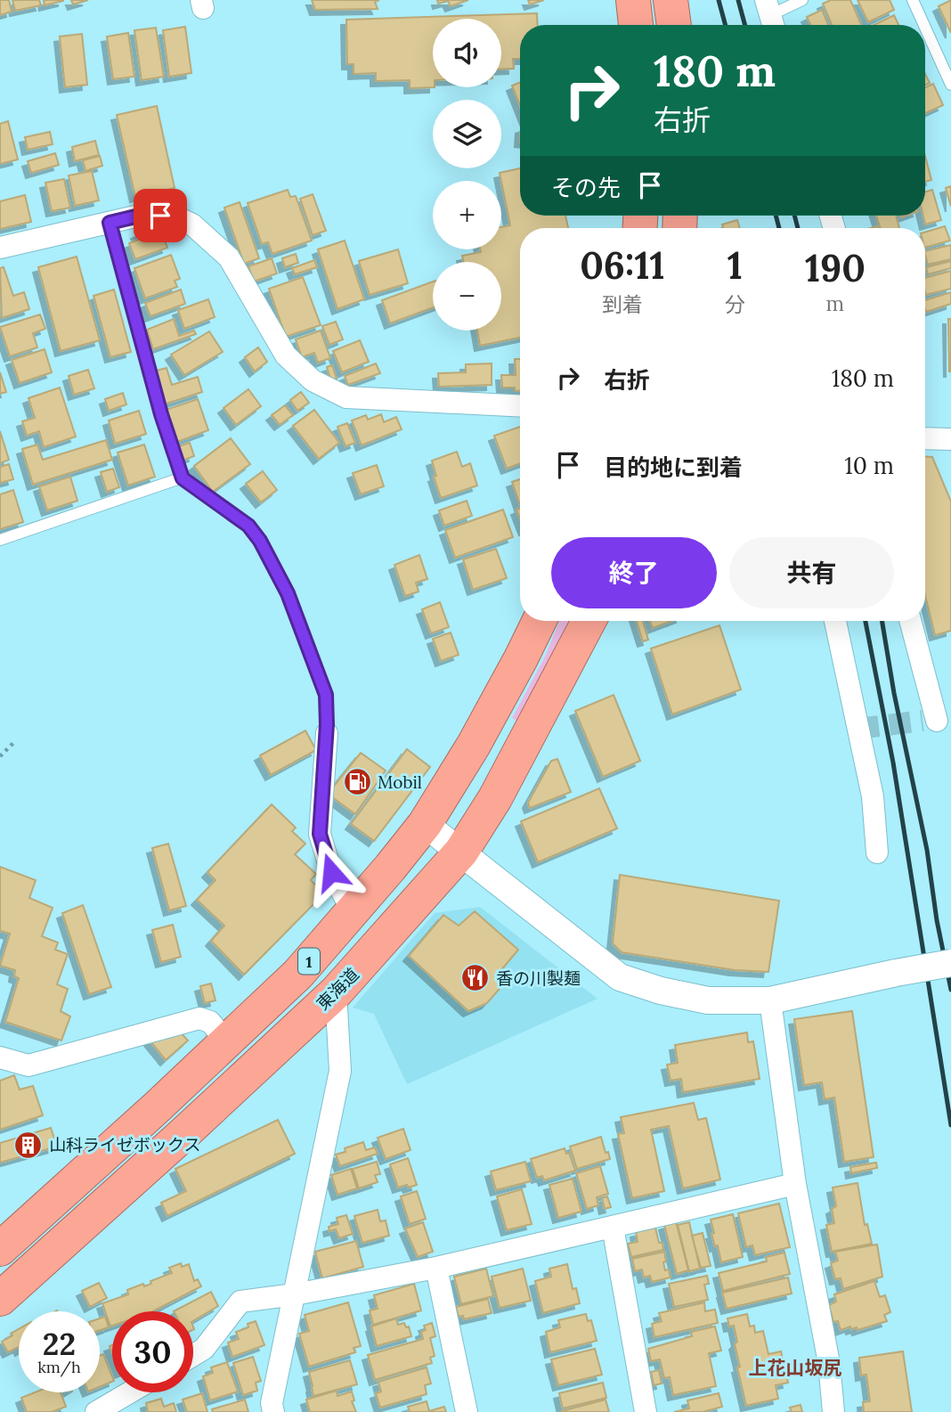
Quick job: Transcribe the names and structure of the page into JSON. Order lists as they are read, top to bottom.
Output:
{
  "streets": {
    "highway": ["1", "東海道"]
  },
  "districts": ["上花山坂尻"],
  "places": {
    "fuel station": ["Mobil"],
    "restaurant": ["香の川製麺"],
    "building": ["山科ライゼボックス"]
  },
  "page": {
    "map_buttons": ["+", "−"],
    "turn": ["180 m", "右折"],
    "then": "その先",
    "eta": [
      "06:11",
      "到着",
      "1",
      "分",
      "190",
      "m"
    ],
    "list": [
      {
        "name": "右折",
        "value": "180 m"
      },
      {
        "name": "目的地に到着",
        "value": "10 m"
      }
    ],
    "buttons": ["終了", "共有"],
    "speed": "22 km/h",
    "limit": "30"
  }
}
